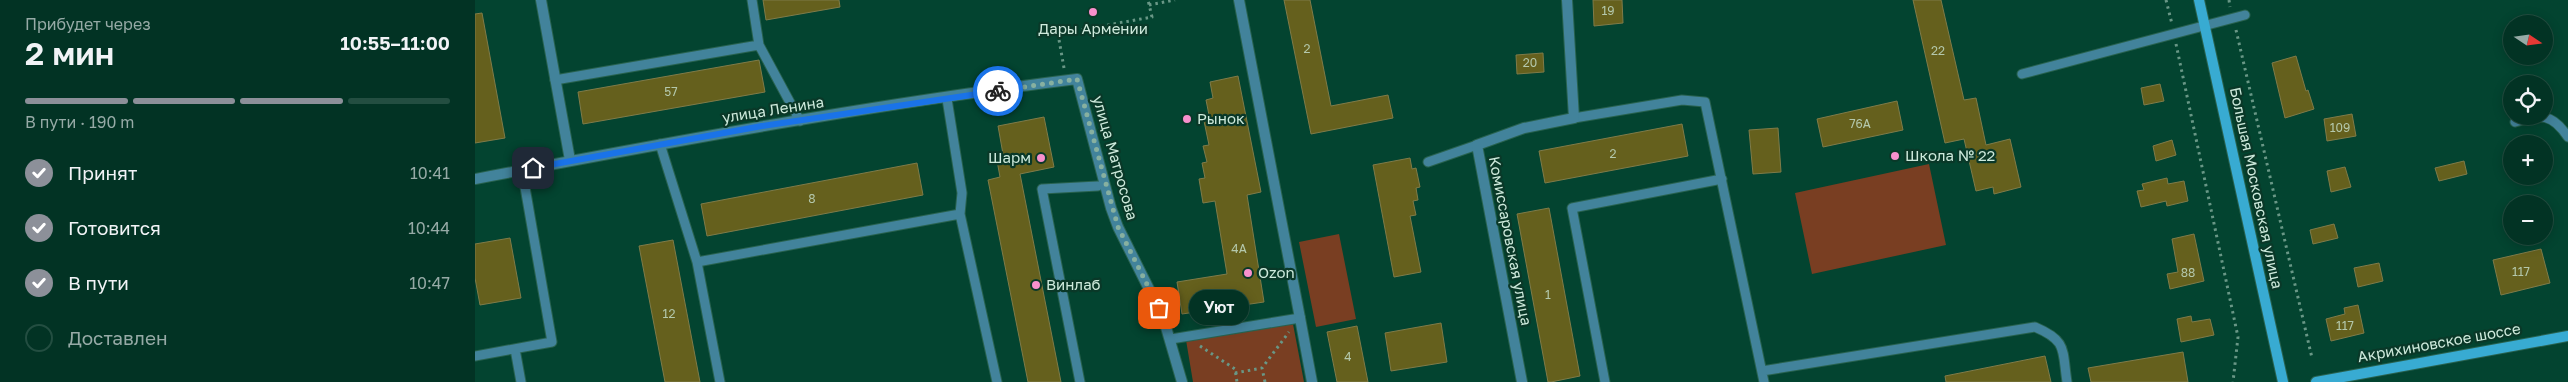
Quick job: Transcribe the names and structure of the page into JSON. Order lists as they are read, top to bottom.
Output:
{
  "streets": {
    "main road": ["Большая Московская улица", "Акрихиновское шоссе"],
    "street": ["улица Ленина", "улица Матросова", "Комиссаровская улица"]
  },
  "crossings": [
    ["улица Ленина", "улица Матросова"]
  ],
  "places": [
    "Дары Армении",
    "Рынок",
    "Школа № 22",
    "Шарм",
    "Ozon",
    "Винлаб",
    "Уют"
  ],
  "house_numbers": [
    "19",
    "2",
    "22",
    "20",
    "57",
    "76А",
    "109",
    "2",
    "8",
    "4А",
    "117",
    "88",
    "1",
    "12",
    "117",
    "4"
  ],
  "north": "right",
  "page": {
    "heading": ["2 мин", "Прибудет через", "10:55–11:00"],
    "map_buttons": ["+", "−"],
    "bar": "В пути · 190 m",
    "list": [
      ["Принят", "10:41"],
      ["Готовится", "10:44"],
      ["В пути", "10:47"],
      "Доставлен"
    ],
    "bubble": "Уют"
  }
}
